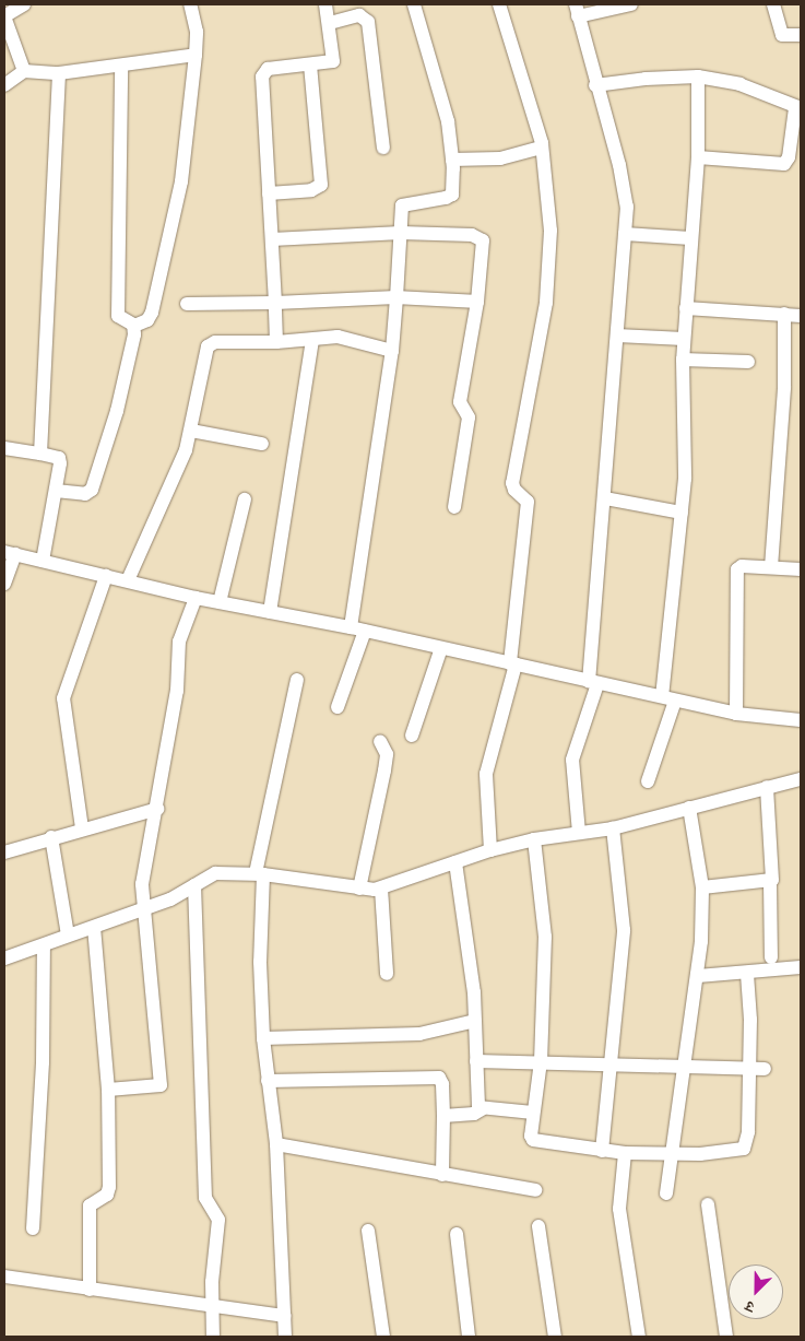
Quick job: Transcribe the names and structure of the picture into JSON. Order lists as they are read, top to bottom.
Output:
{
  "north": "bottom left"
}
